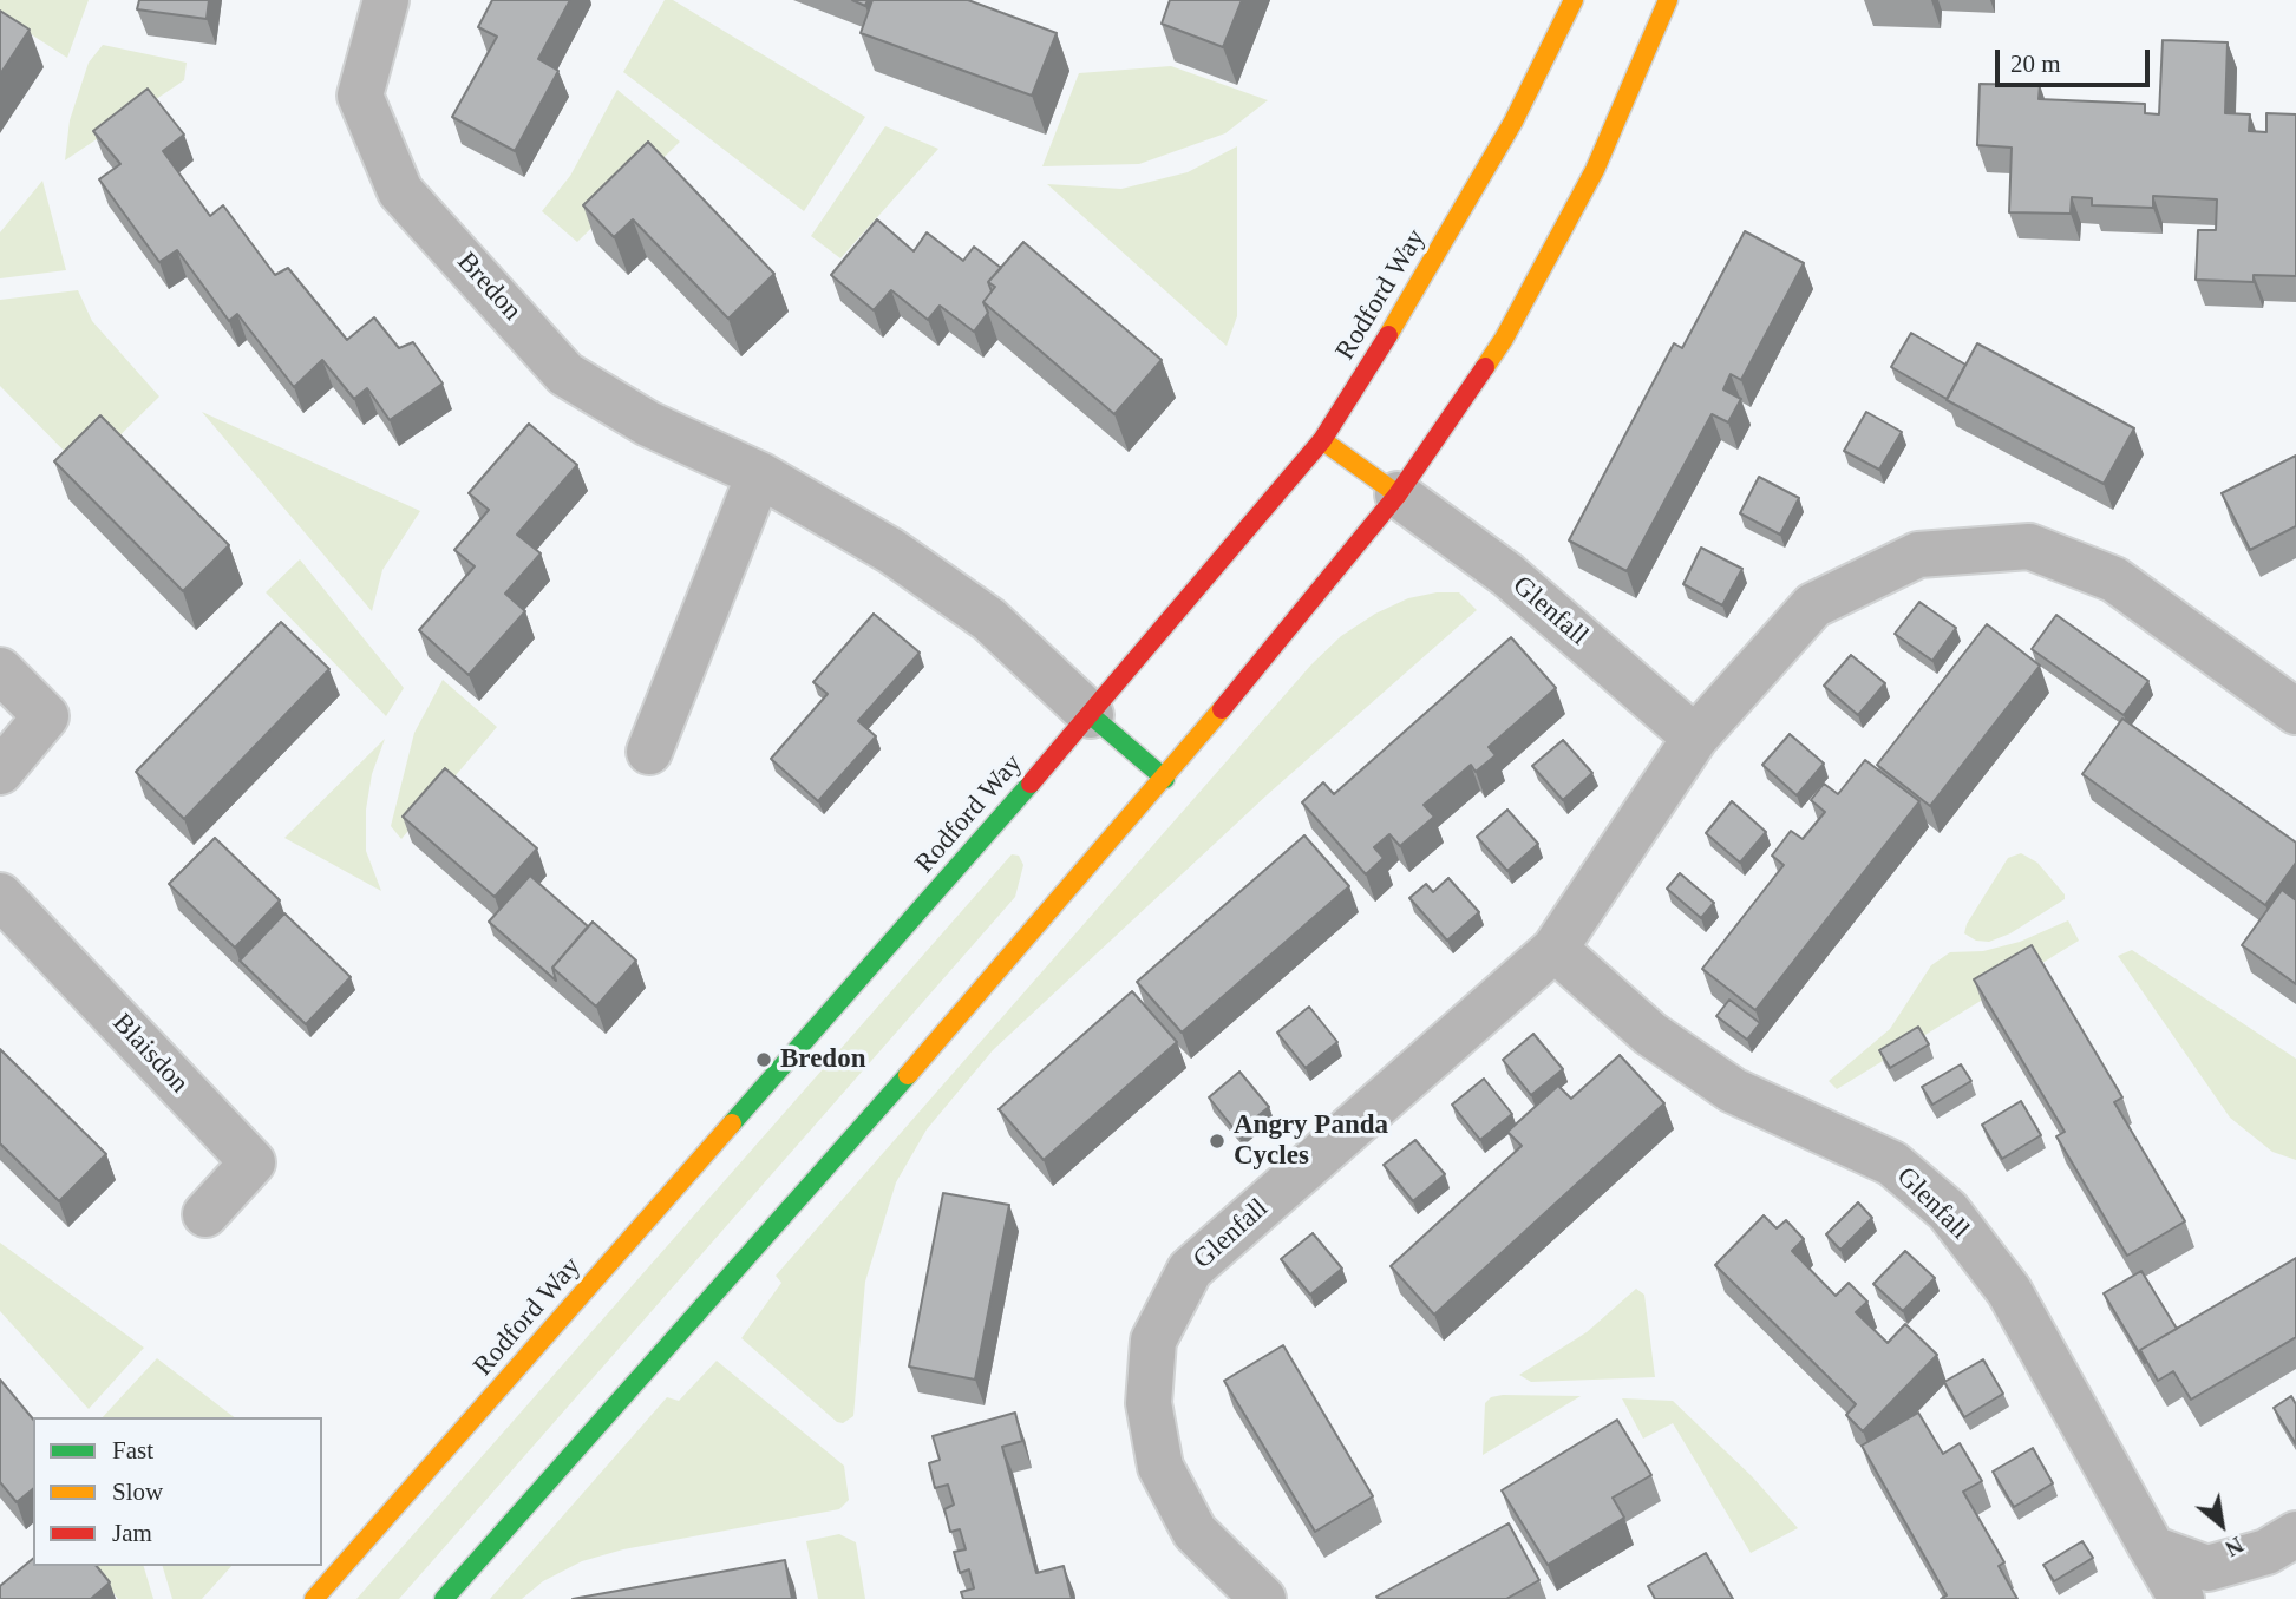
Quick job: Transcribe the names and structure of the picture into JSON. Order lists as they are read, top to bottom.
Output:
{
  "streets": {
    "street": [
      "Bredon",
      "Rodford Way",
      "Glenfall",
      "Blaisdon"
    ]
  },
  "crossings": [
    ["Bredon", "Rodford Way"]
  ],
  "places": ["Bredon", "Angry Panda Cycles"],
  "legend": ["Fast", "Slow", "Jam"],
  "scale_bar": "20 m",
  "north": "bottom right"
}
